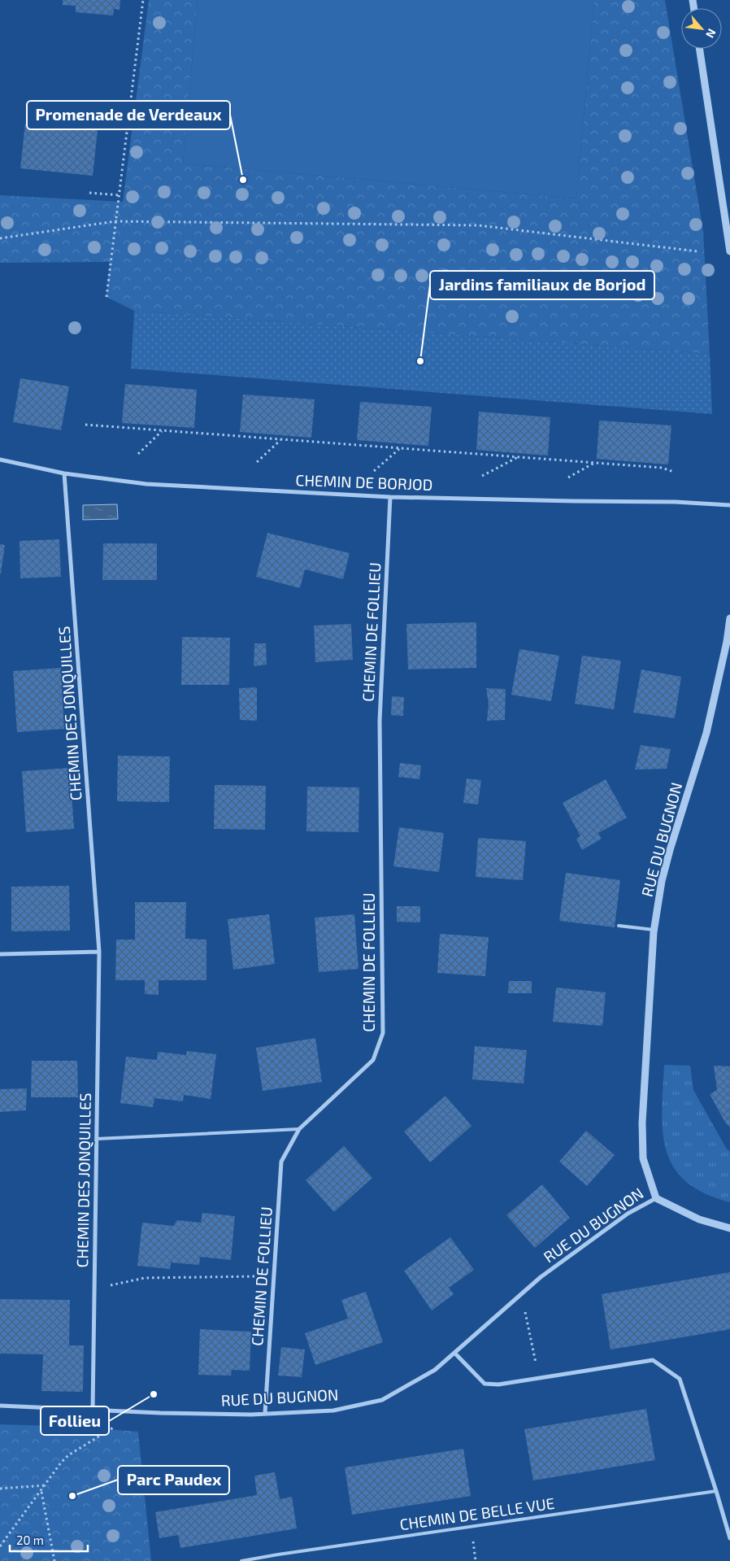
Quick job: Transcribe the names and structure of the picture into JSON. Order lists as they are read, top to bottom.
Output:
{
  "streets": {
    "street": [
      "CHEMIN DE BORJOD",
      "CHEMIN DE FOLLIEU",
      "CHEMIN DES JONQUILLES",
      "RUE DU BUGNON"
    ],
    "lane": ["CHEMIN DE BELLE VUE"]
  },
  "crossings": [
    ["CHEMIN DE BORJOD", "CHEMIN DE FOLLIEU"],
    ["CHEMIN DE BORJOD", "CHEMIN DES JONQUILLES"],
    ["CHEMIN DE FOLLIEU", "RUE DU BUGNON"],
    ["CHEMIN DES JONQUILLES", "RUE DU BUGNON"]
  ],
  "places": [
    "Promenade de Verdeaux",
    "Jardins familiaux de Borjod",
    "Follieu",
    "Parc Paudex"
  ],
  "scale_bar": "20 m",
  "north": "bottom right"
}
